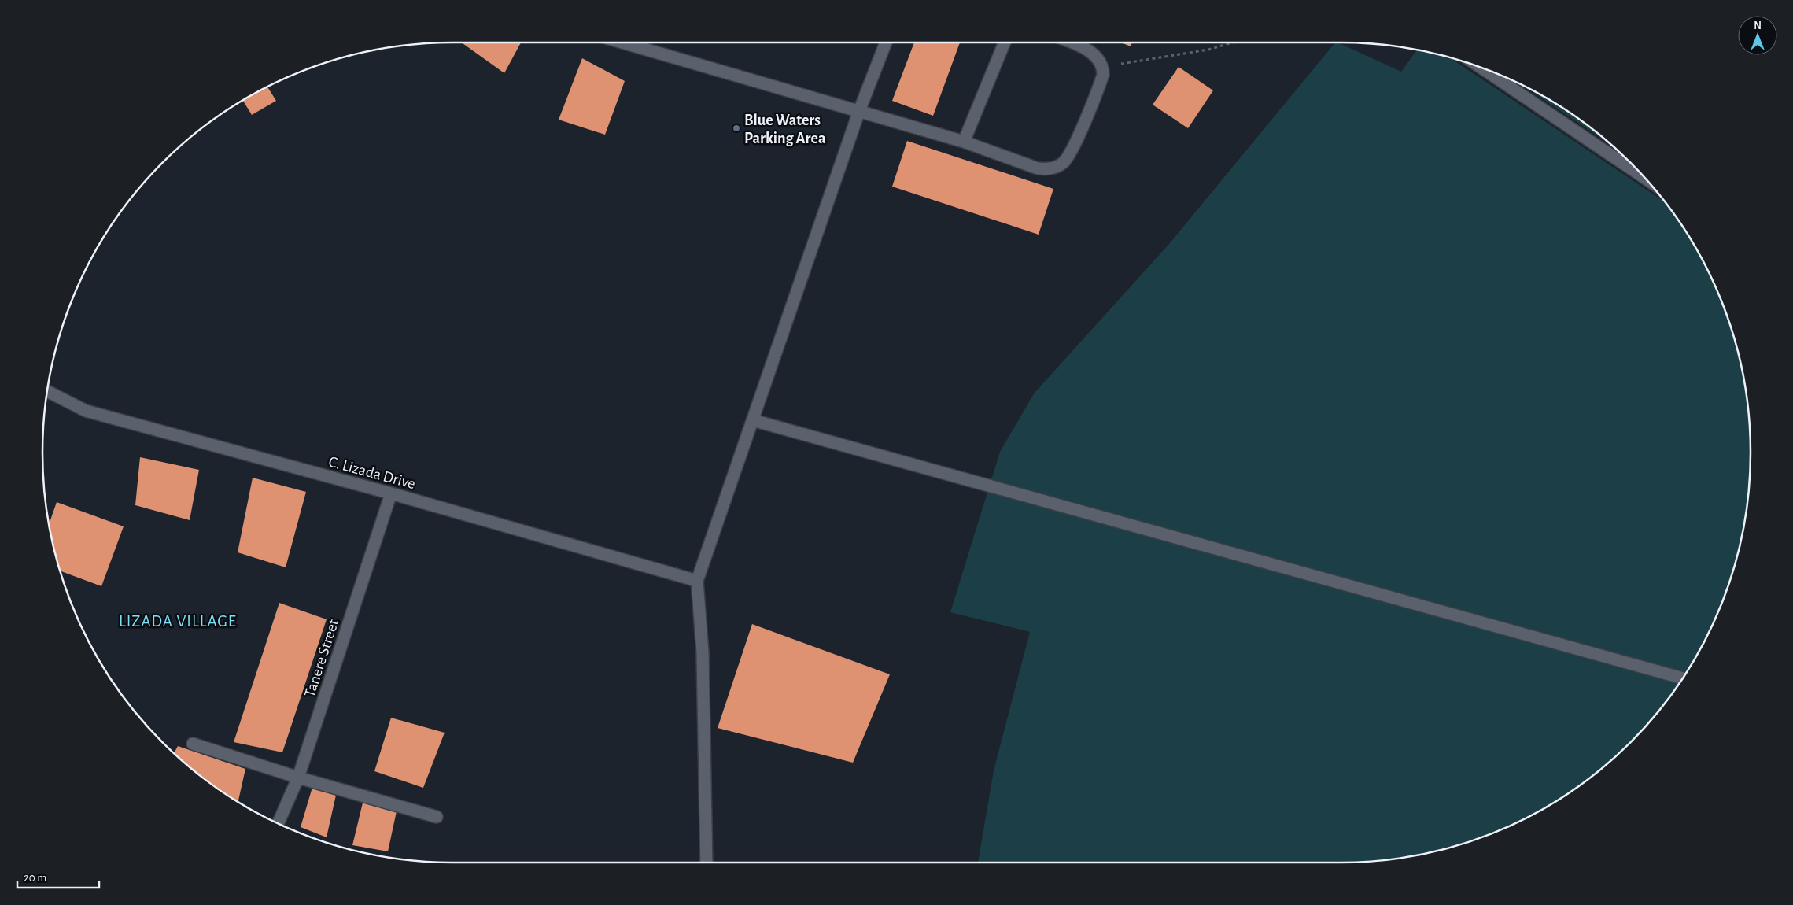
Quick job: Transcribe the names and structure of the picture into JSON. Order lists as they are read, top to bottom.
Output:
{
  "streets": {
    "street": ["C. Lizada Drive", "Tanere Street"]
  },
  "crossings": [
    ["C. Lizada Drive", "Tanere Street"]
  ],
  "districts": ["LIZADA VILLAGE"],
  "places": ["Blue Waters Parking Area"],
  "scale_bar": "20 m",
  "north": "top"
}
